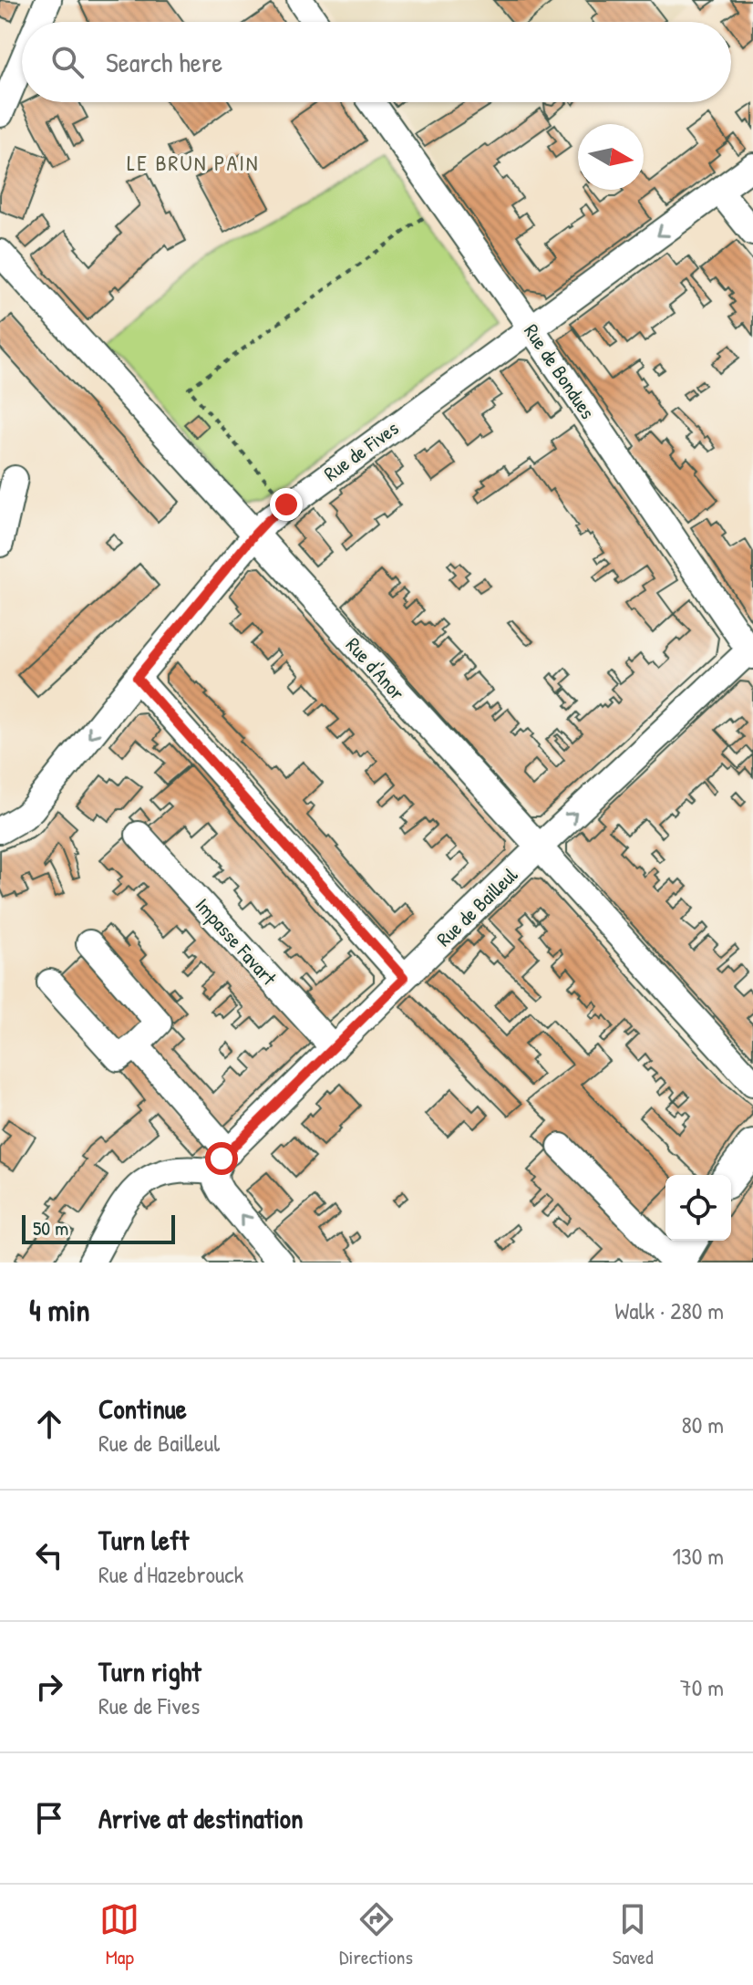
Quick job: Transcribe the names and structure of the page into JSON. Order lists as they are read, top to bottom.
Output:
{
  "streets": {
    "street": [
      "Rue de Bondues",
      "Rue de Fives",
      "Rue d'Anor",
      "Rue de Bailleul",
      "Impasse Favart"
    ]
  },
  "crossings": [
    ["Rue de Bondues", "Rue de Fives"],
    ["Rue de Bondues", "Rue de Bailleul"],
    ["Rue de Fives", "Rue d'Anor"],
    ["Rue d'Anor", "Rue de Bailleul"],
    ["Rue de Bailleul", "Impasse Favart"]
  ],
  "one_way": ["Rue de Fives", "Rue de Bailleul"],
  "districts": ["LE BRUN PAIN"],
  "scale_bar": "50 m",
  "north": "right",
  "page": {
    "search": "Search here",
    "scale": "50 m",
    "heading": ["4 min", "Walk · 280 m"],
    "list": [
      ["Continue", "Rue de Bailleul", "80 m"],
      ["Turn left", "Rue d'Hazebrouck", "130 m"],
      ["Turn right", "Rue de Fives", "70 m"],
      "Arrive at destination"
    ],
    "nav": ["Map", "Directions", "Saved"]
  }
}
